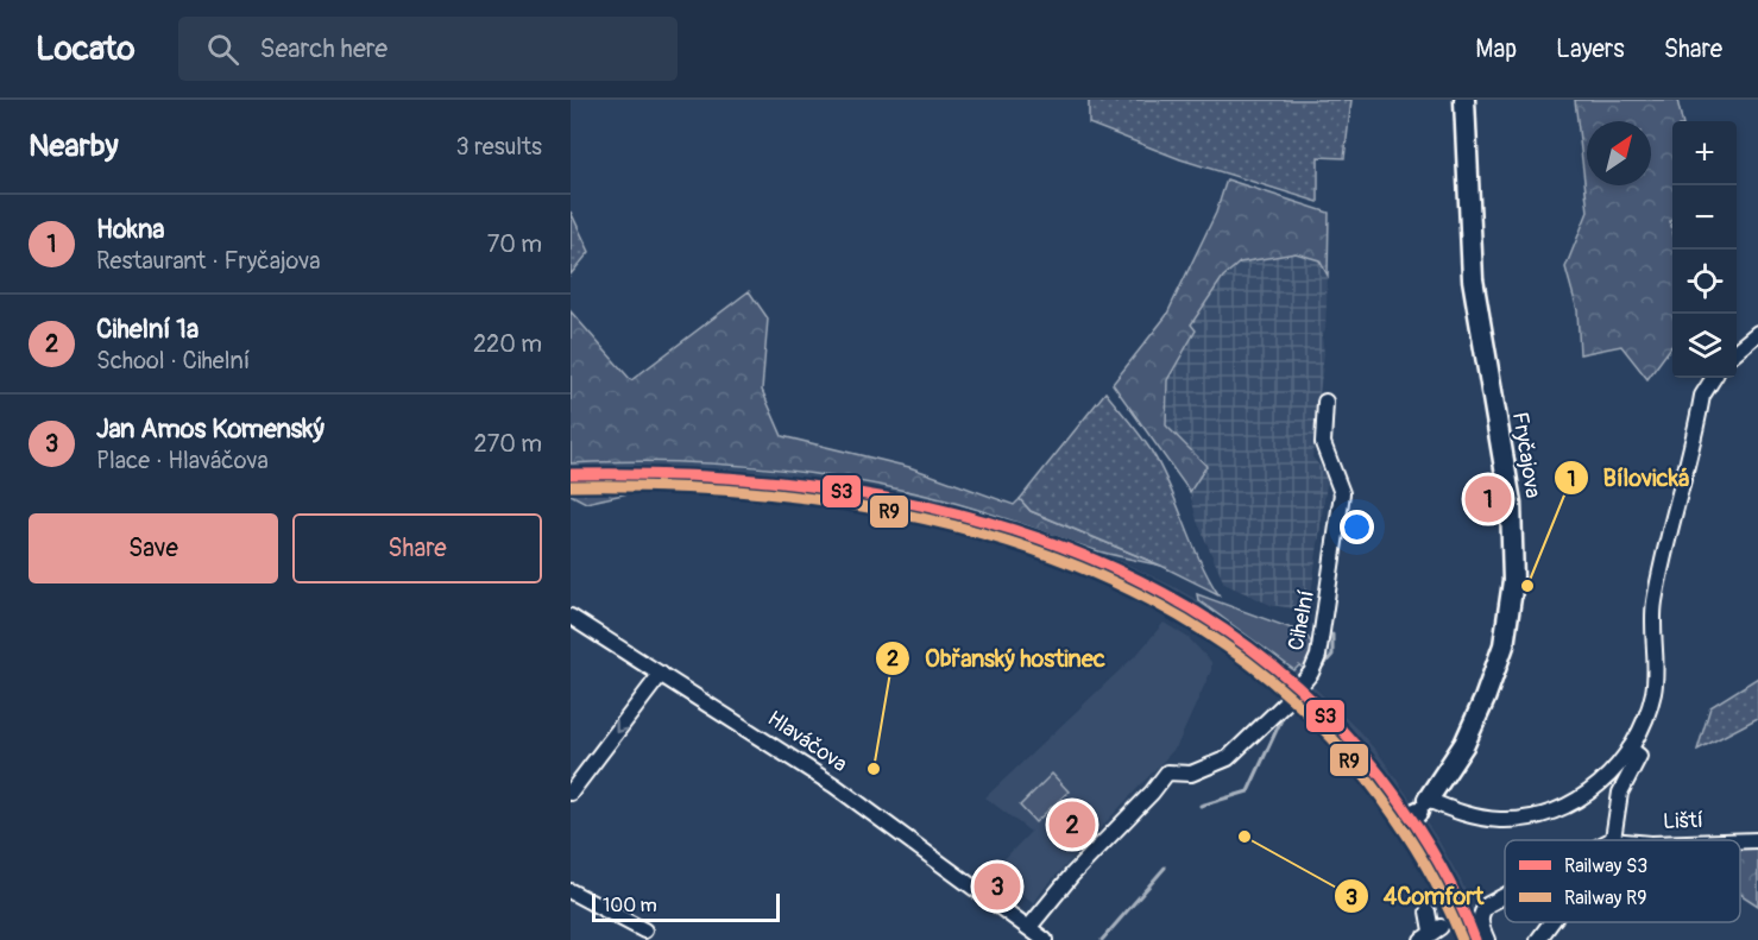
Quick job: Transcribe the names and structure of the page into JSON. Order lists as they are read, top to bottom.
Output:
{
  "streets": {
    "main road": ["Fryčajova"],
    "street": ["Cihelní", "Hlaváčova", "Liští"]
  },
  "crossings": [
    ["Cihelní", "Hlaváčova"]
  ],
  "places": ["Bílovická", "Obřanský hostinec", "4Comfort"],
  "lines": ["rail line S3", "rail line R9"],
  "legend": ["Railway S3", "Railway R9"],
  "scale_bar": "100 m",
  "north": "top right",
  "page": {
    "header": "Locato",
    "search": "Search here",
    "nav": ["Map", "Layers", "Share"],
    "heading": ["Nearby", "3 results"],
    "map_buttons": ["+", "−"],
    "list": [
      {
        "mark": "1",
        "name": "Hokna",
        "note": "Restaurant · Fryčajova",
        "value": "70 m"
      },
      {
        "mark": "2",
        "name": "Cihelní 1a",
        "note": "School · Cihelní",
        "value": "220 m"
      },
      {
        "mark": "3",
        "name": "Jan Amos Komenský",
        "note": "Place · Hlaváčova",
        "value": "270 m"
      }
    ],
    "pins": ["1", "2", "3"],
    "buttons": ["Save", "Share"],
    "scale": "100 m"
  }
}
